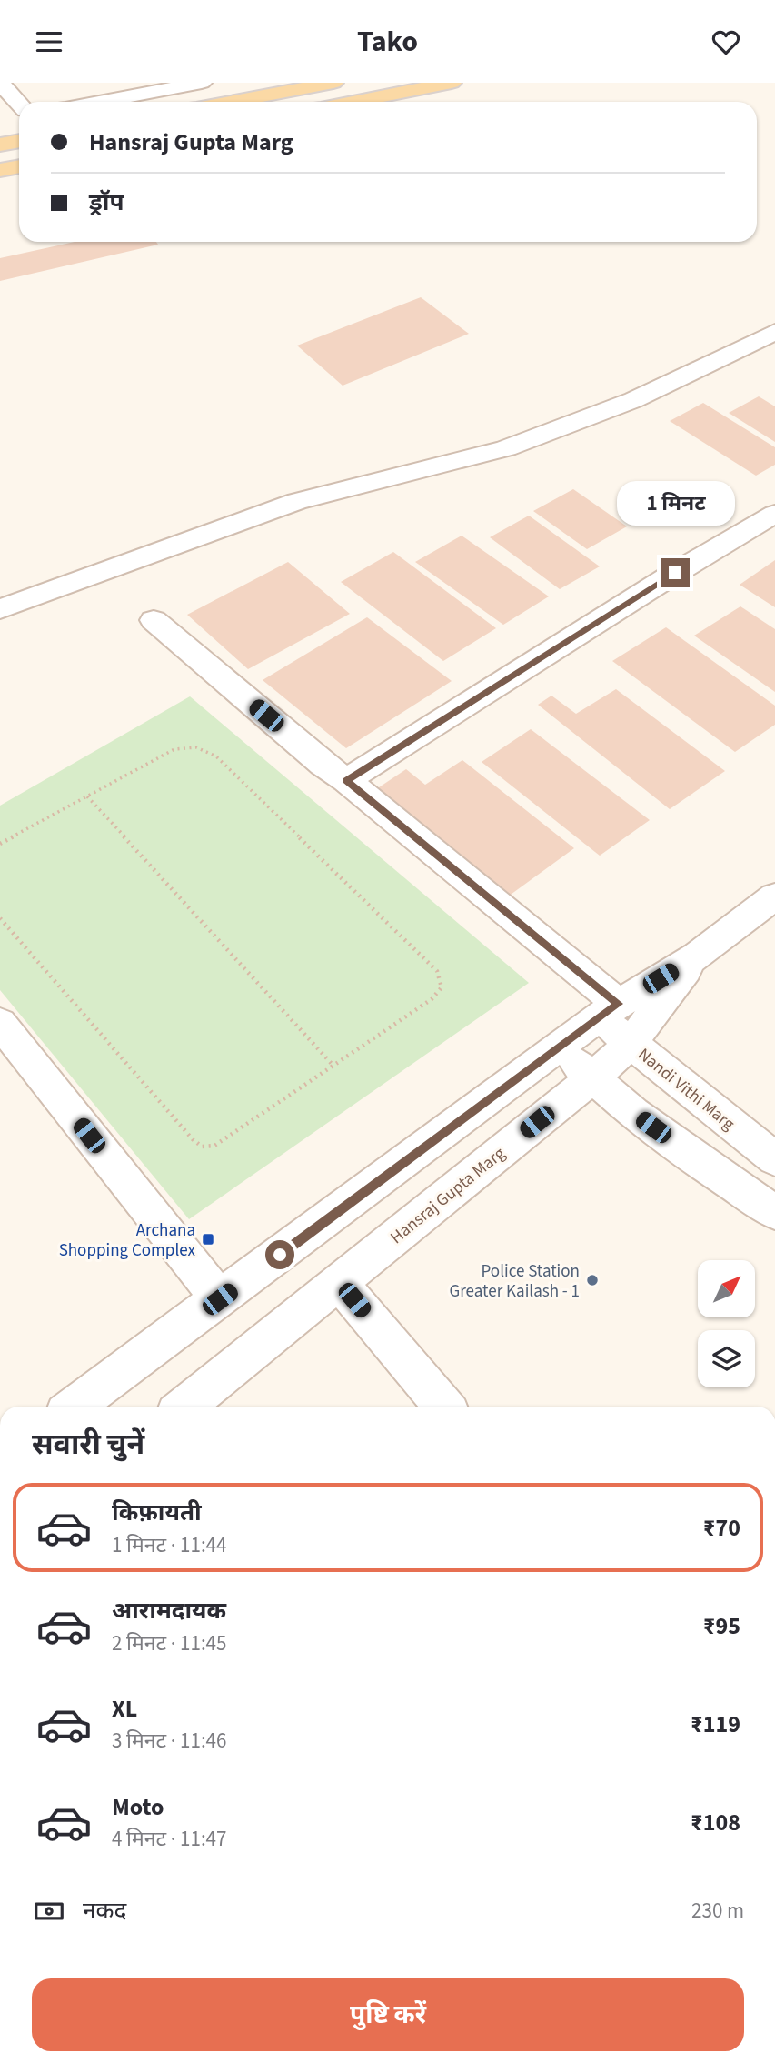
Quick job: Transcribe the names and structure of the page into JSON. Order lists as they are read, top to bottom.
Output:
{
  "streets": {
    "street": ["Nandi Vithi Marg", "Hansraj Gupta Marg"]
  },
  "crossings": [
    ["Nandi Vithi Marg", "Hansraj Gupta Marg"]
  ],
  "places": {
    "transit": ["Archana Shopping Complex"],
    "other": ["Police Station Greater Kailash - 1"]
  },
  "north": "top right",
  "page": {
    "header": "Tako",
    "banner": ["Hansraj Gupta Marg", "ड्रॉप"],
    "bubble": "1 मिनट",
    "heading": "सवारी चुनें",
    "list": [
      {
        "name": "किफ़ायती",
        "note": "1 मिनट · 11:44",
        "value": "₹70"
      },
      {
        "name": "आरामदायक",
        "note": "2 मिनट · 11:45",
        "value": "₹95"
      },
      {
        "name": "XL",
        "note": "3 मिनट · 11:46",
        "value": "₹119"
      },
      {
        "name": "Moto",
        "note": "4 मिनट · 11:47",
        "value": "₹108"
      }
    ],
    "pay": ["नकद", "230 m"],
    "buttons": "पुष्टि करें"
  }
}
